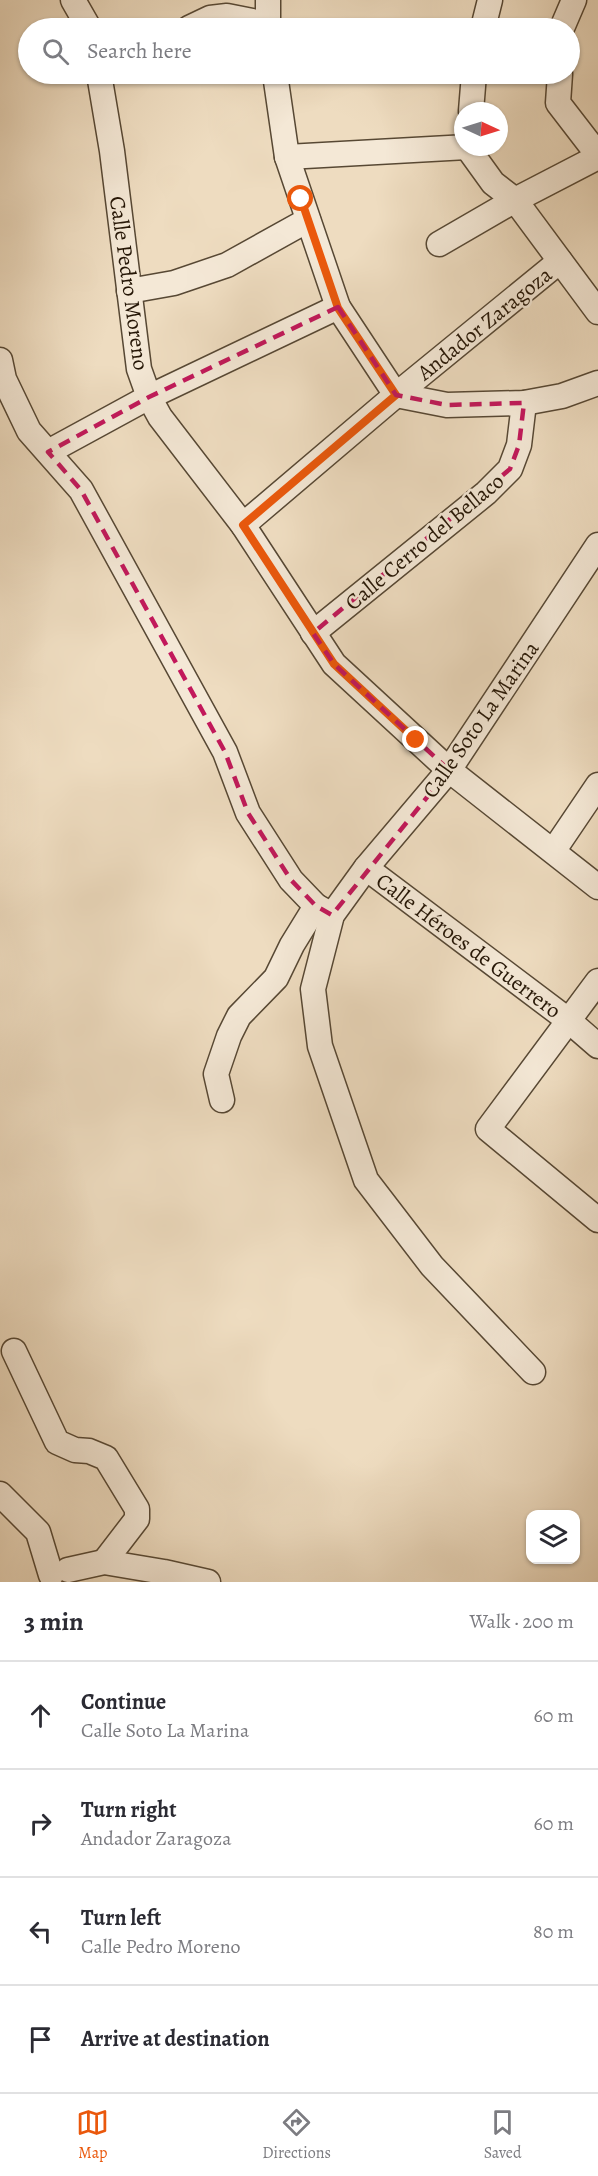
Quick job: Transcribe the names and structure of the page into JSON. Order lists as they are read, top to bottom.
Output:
{
  "streets": {
    "street": [
      "Calle Pedro Moreno",
      "Andador Zaragoza",
      "Calle Cerro del Bellaco",
      "Calle Soto La Marina",
      "Calle Héroes de Guerrero"
    ]
  },
  "crossings": [
    ["Calle Pedro Moreno", "Andador Zaragoza"],
    ["Calle Pedro Moreno", "Calle Cerro del Bellaco"],
    ["Calle Pedro Moreno", "Calle Soto La Marina"],
    ["Calle Soto La Marina", "Calle Héroes de Guerrero"]
  ],
  "north": "right",
  "page": {
    "search": "Search here",
    "heading": ["3 min", "Walk · 200 m"],
    "list": [
      ["Continue", "Calle Soto La Marina", "60 m"],
      ["Turn right", "Andador Zaragoza", "60 m"],
      ["Turn left", "Calle Pedro Moreno", "80 m"],
      "Arrive at destination"
    ],
    "nav": ["Map", "Directions", "Saved"]
  }
}
